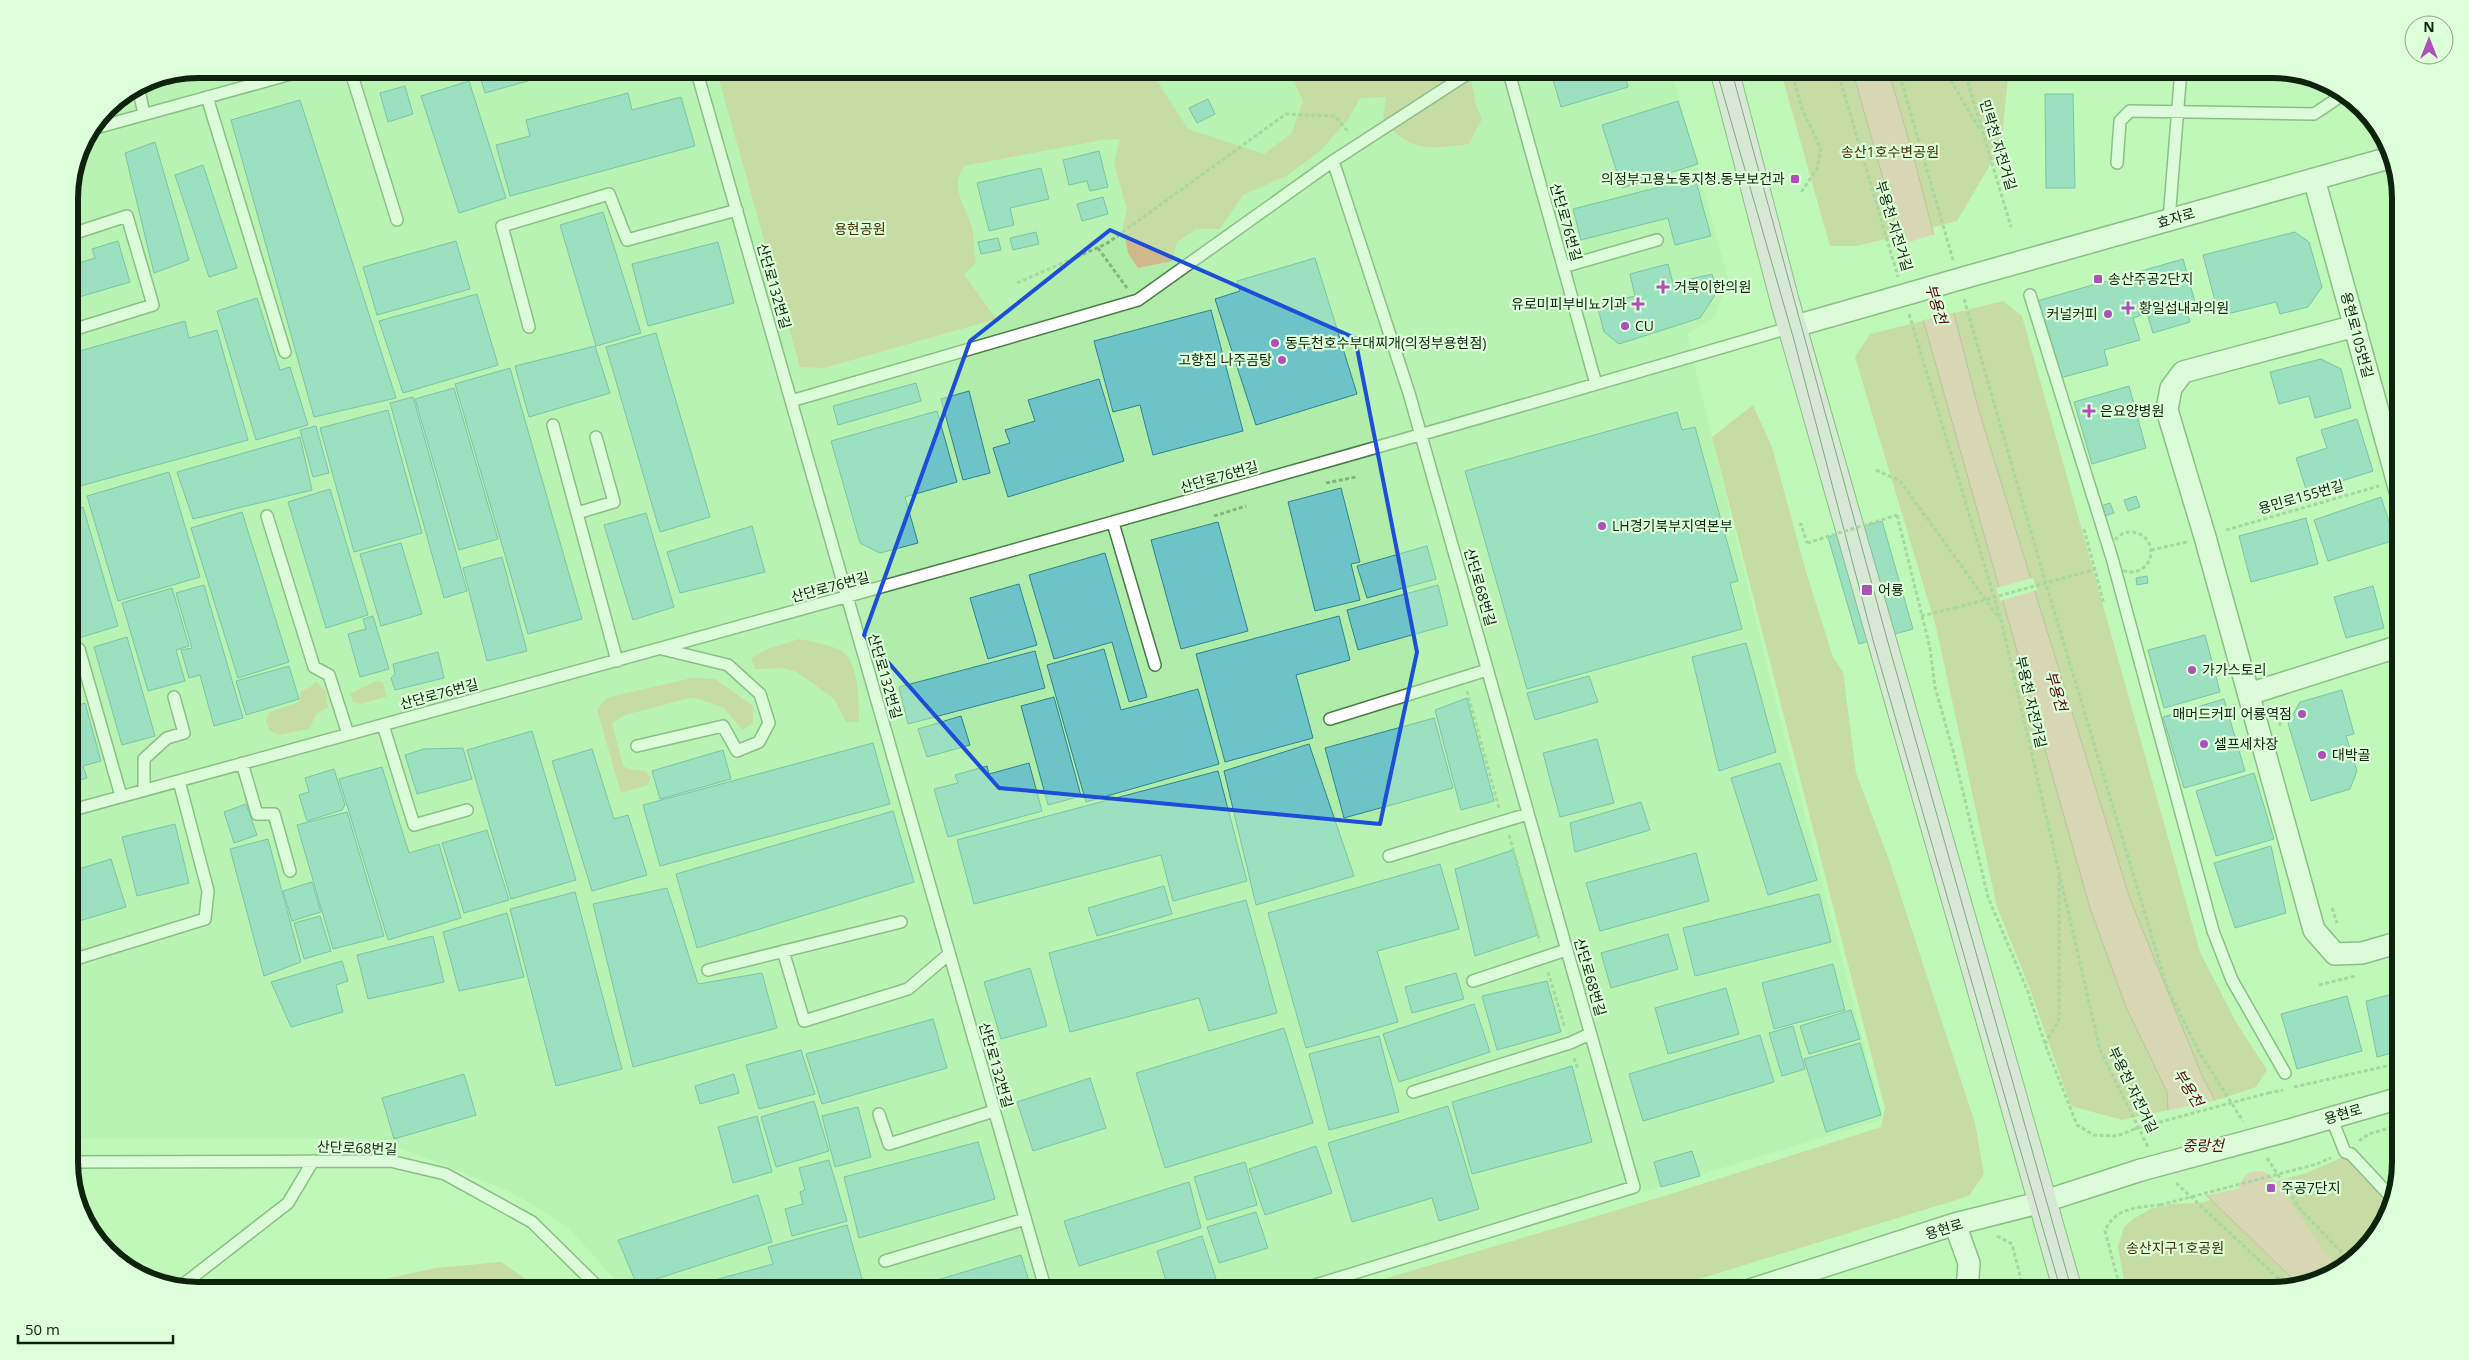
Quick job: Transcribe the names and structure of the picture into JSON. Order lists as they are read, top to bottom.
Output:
{
  "streets": {
    "street": ["효자로", "용현로105번길", "용현로"],
    "lane": ["산단로76번길", "산단로132번길", "산단로68번길"],
    "path": ["민락천 자전거길", "부용천 자전거길", "용민로155번길"]
  },
  "crossings": [
    ["효자로", "산단로76번길"],
    ["효자로", "용현로105번길"],
    ["산단로76번길", "산단로132번길"],
    ["산단로76번길", "산단로68번길"],
    ["부용천 자전거길", "용현로"],
    ["용현로105번길", "용민로155번길"]
  ],
  "water": ["부용천", "중랑천"],
  "parks": ["송산1호수변공원", "용현공원", "송산지구1호공원"],
  "places": {
    "transit": [
      "의정부고용노동지청.동부보건과",
      "송산주공2단지",
      "어룡",
      "주공7단지"
    ],
    "health": [
      "거북이한의원",
      "유로미피부비뇨기과",
      "황일섭내과의원",
      "은요양병원"
    ],
    "other": [
      "커널커피",
      "CU",
      "동두천호수부대찌개(의정부용현점)",
      "고향집 나주곰탕",
      "LH경기북부지역본부",
      "가가스토리",
      "매머드커피 어룡역점",
      "셀프세차장",
      "대박골"
    ]
  },
  "scale_bar": "50 m",
  "north": "top"
}
